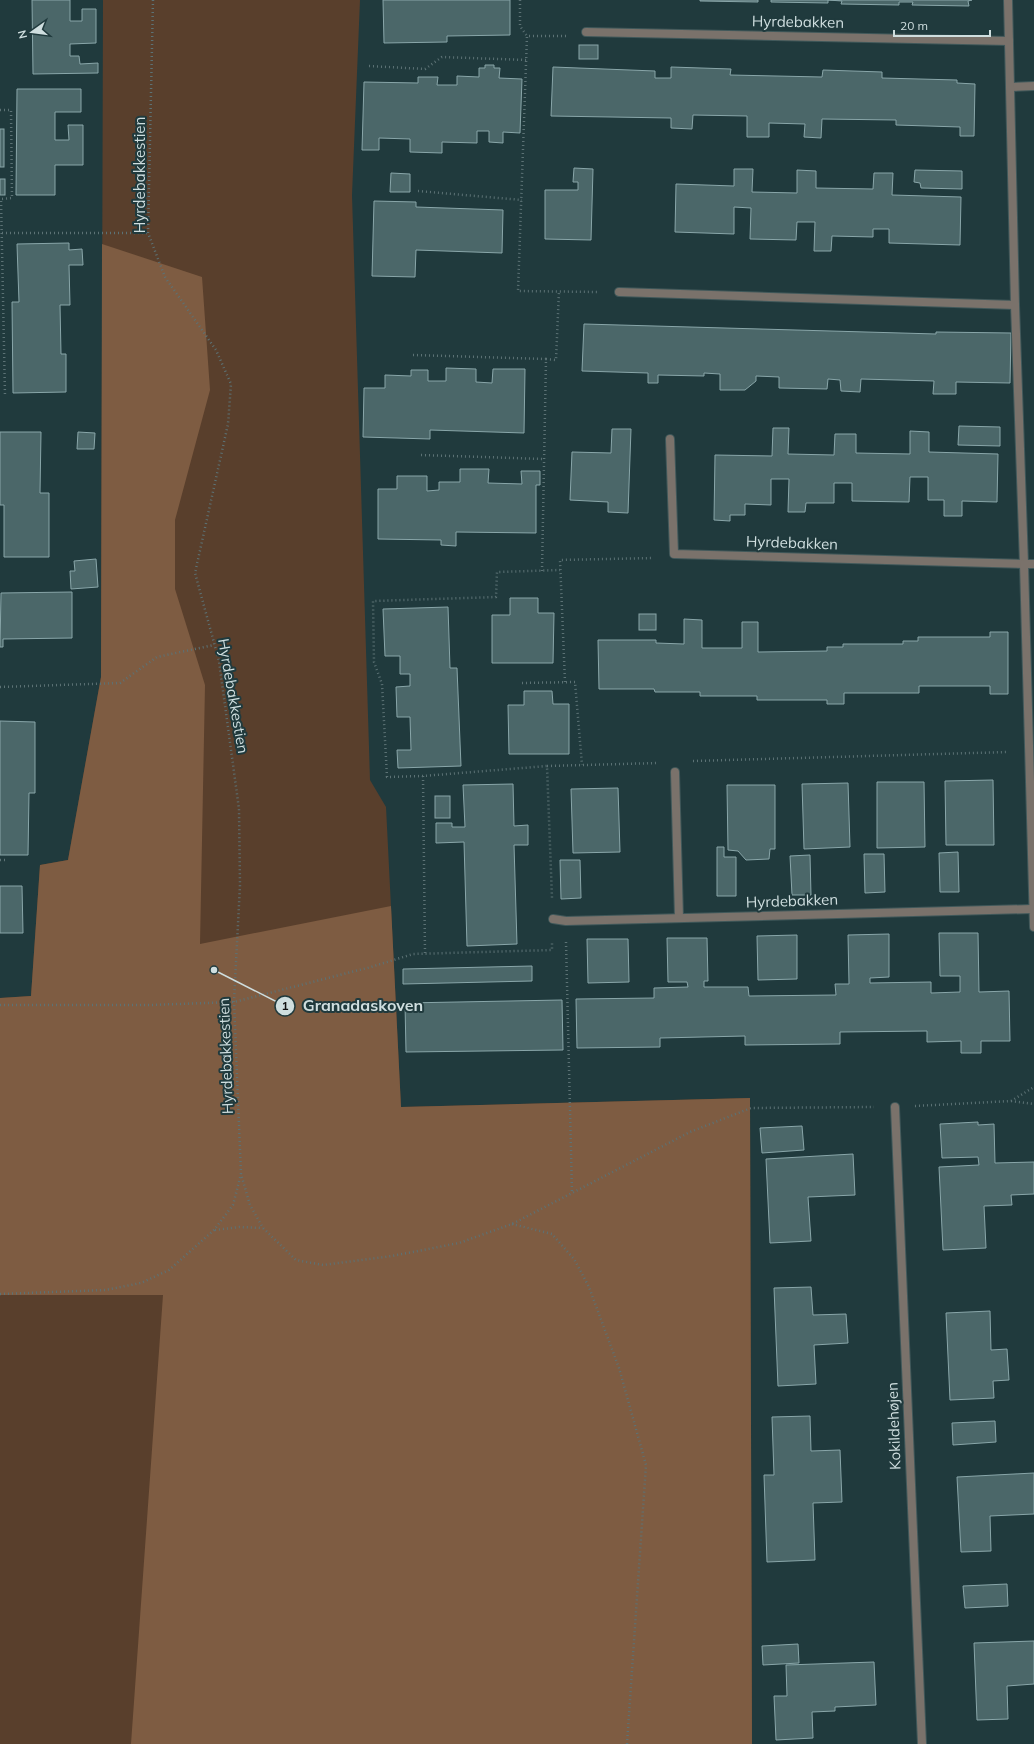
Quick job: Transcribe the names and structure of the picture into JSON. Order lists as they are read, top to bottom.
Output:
{
  "streets": {
    "street": ["Hyrdebakken", "Kokildehøjen"],
    "path": ["Hyrdebakkestien"]
  },
  "places": ["Granadaskoven"],
  "scale_bar": "20 m",
  "north": "left"
}
